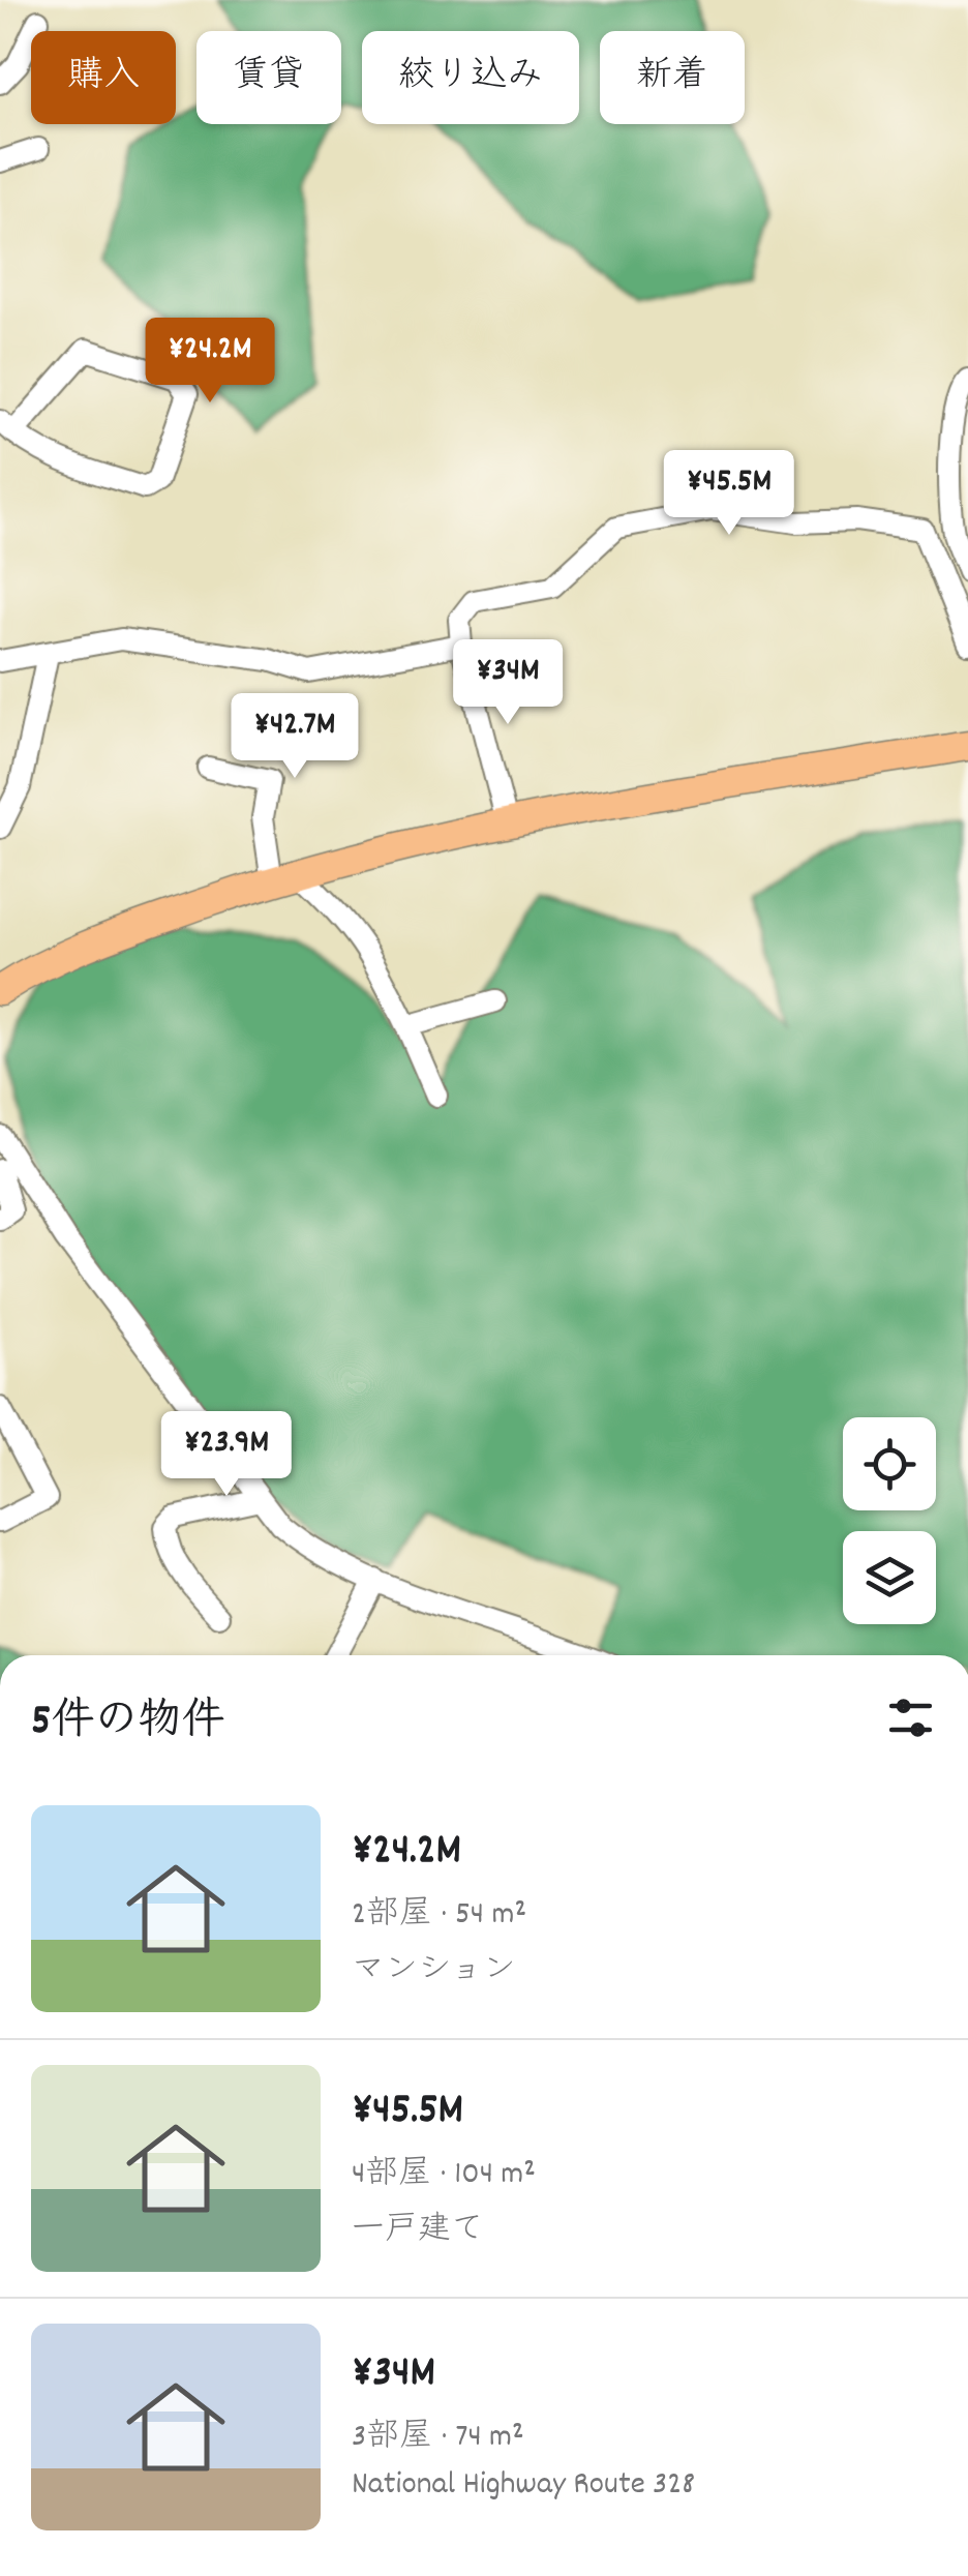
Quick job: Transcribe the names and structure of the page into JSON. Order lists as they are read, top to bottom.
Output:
{
  "page": {
    "chip": [
      "購入",
      "賃貸",
      "絞り込み",
      "新着"
    ],
    "price": [
      "¥24.2M",
      "¥45.5M",
      "¥34M",
      "¥42.7M",
      "¥23.9M"
    ],
    "heading": "5件の物件",
    "list": [
      {
        "name": "¥24.2M",
        "note": "2部屋 · 54 m² · マンション"
      },
      {
        "name": "¥45.5M",
        "note": "4部屋 · 104 m² · 一戸建て"
      },
      {
        "name": "¥34M",
        "note": "3部屋 · 74 m² · National Highway Route 328"
      }
    ]
  }
}
